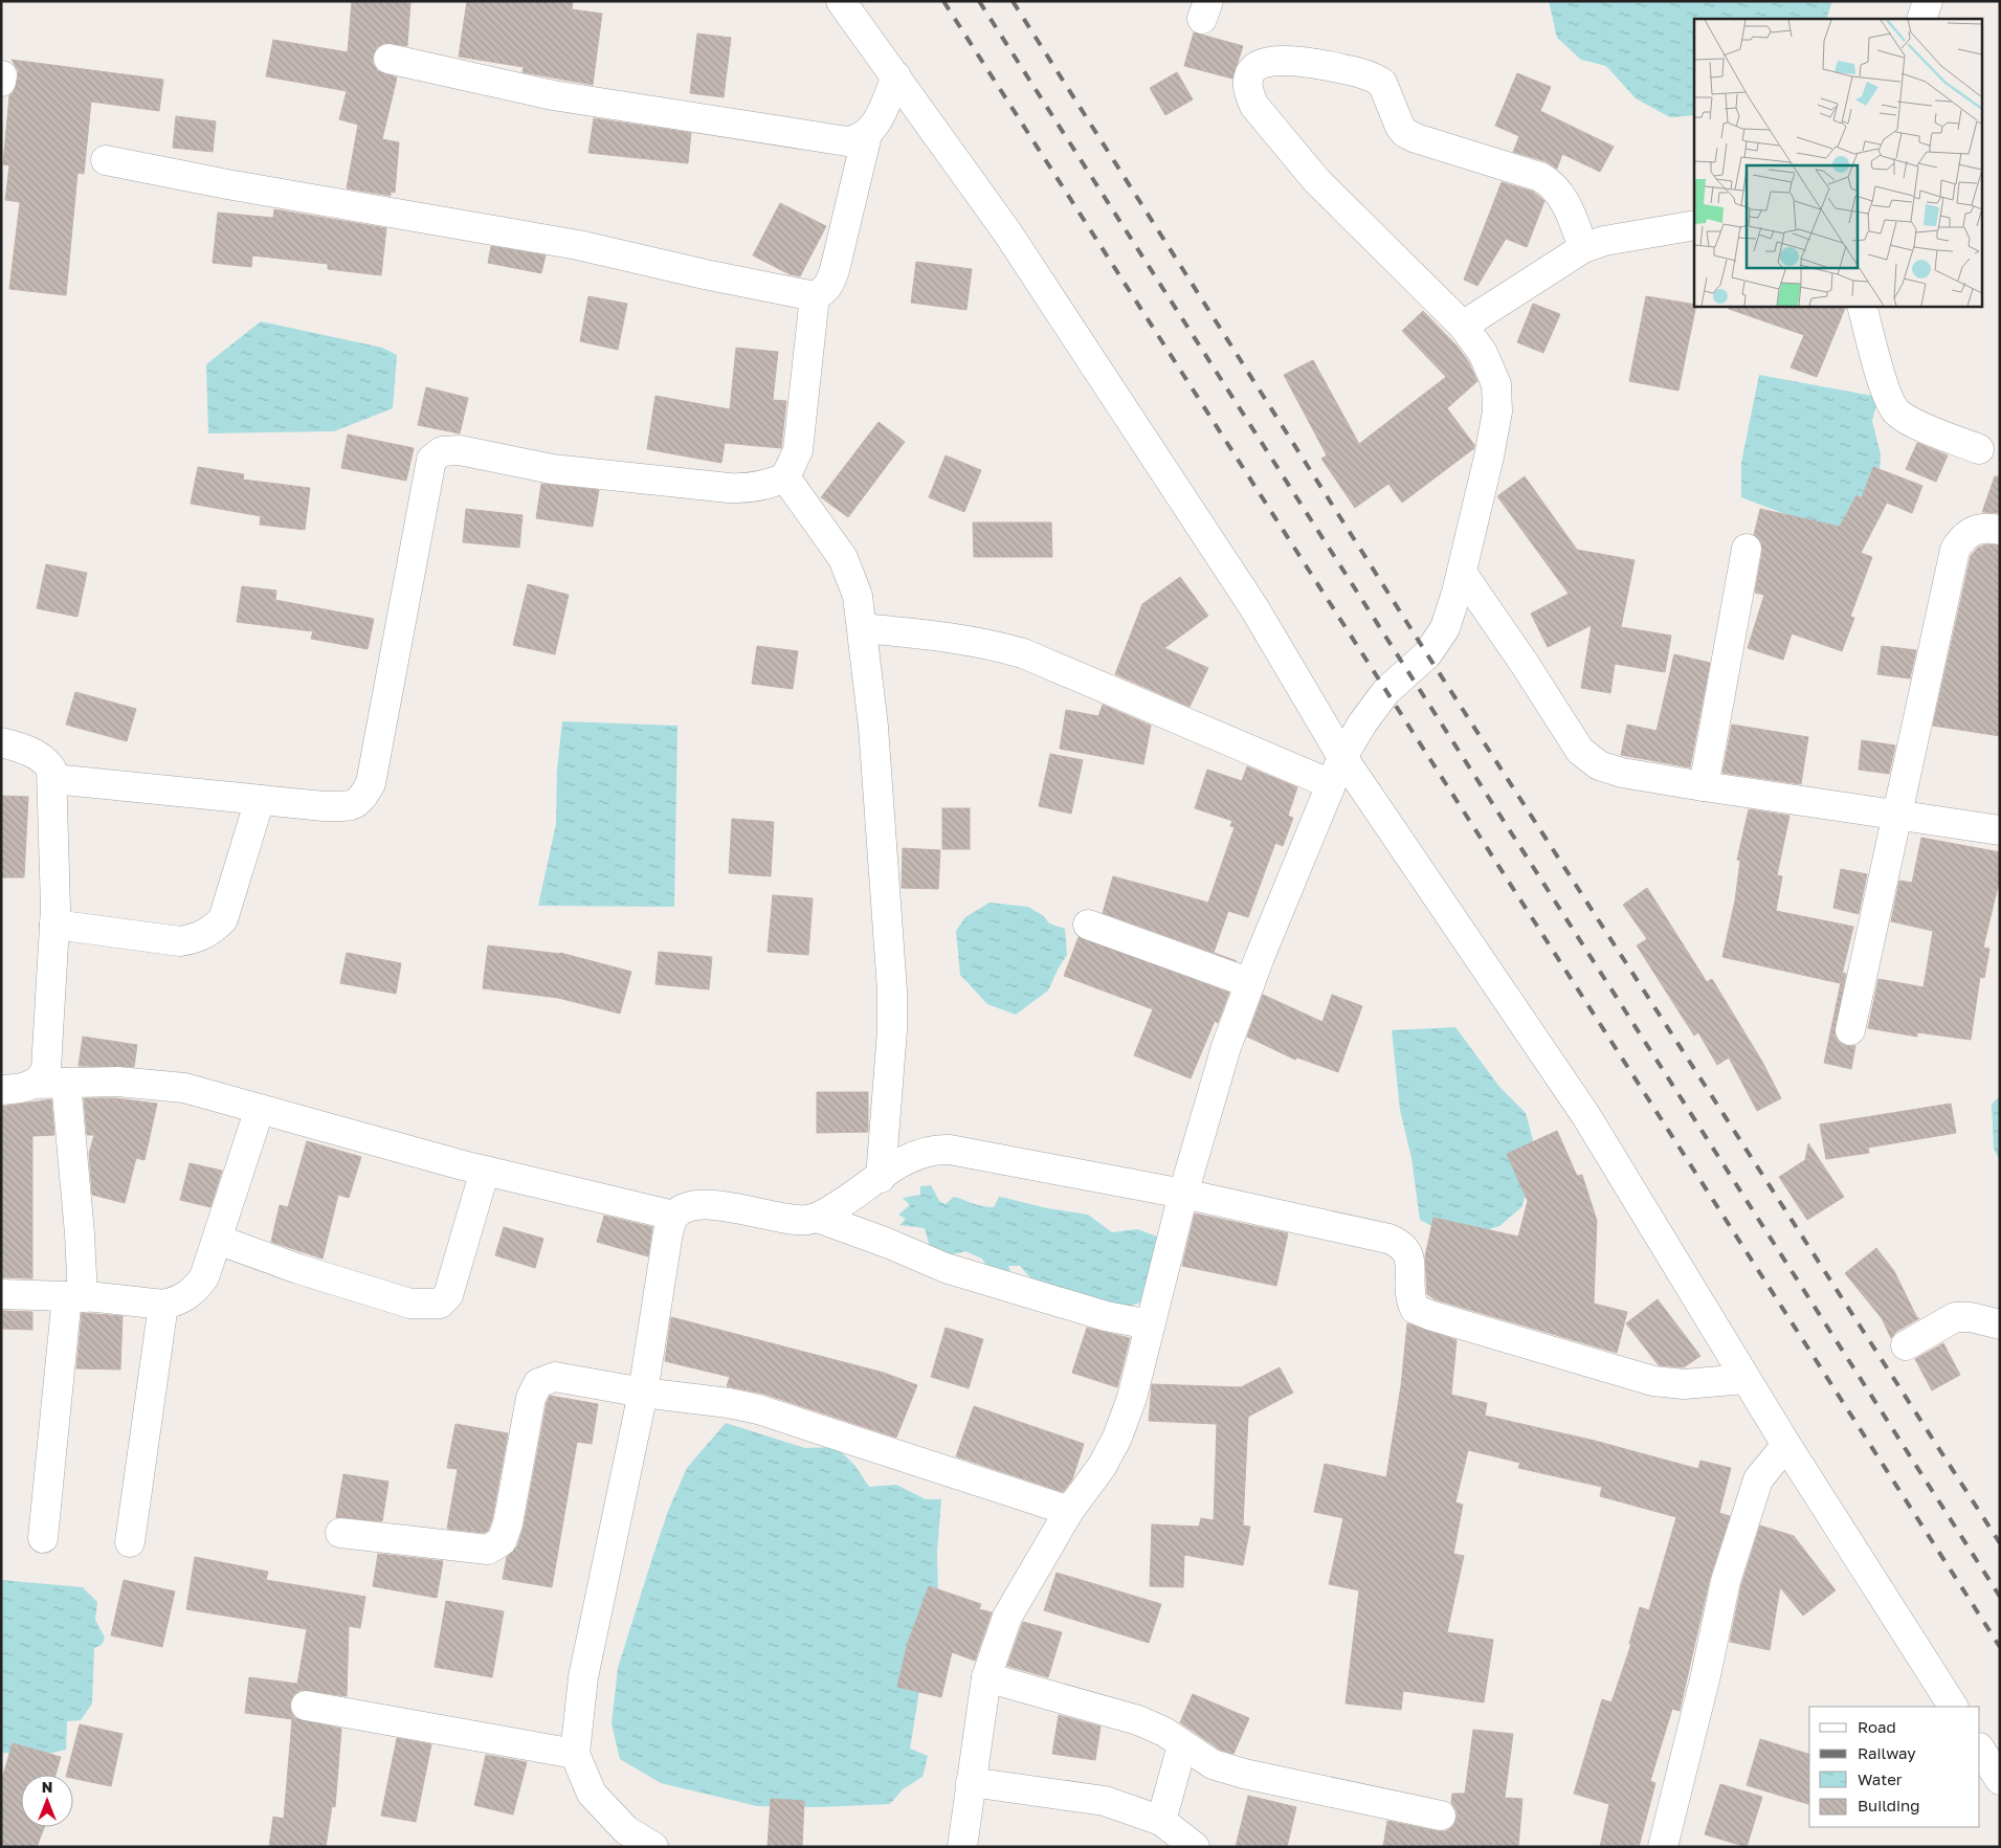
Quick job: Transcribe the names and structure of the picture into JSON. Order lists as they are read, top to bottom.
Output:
{
  "legend": [
    "Road",
    "Railway",
    "Water",
    "Building"
  ],
  "north": "top"
}
